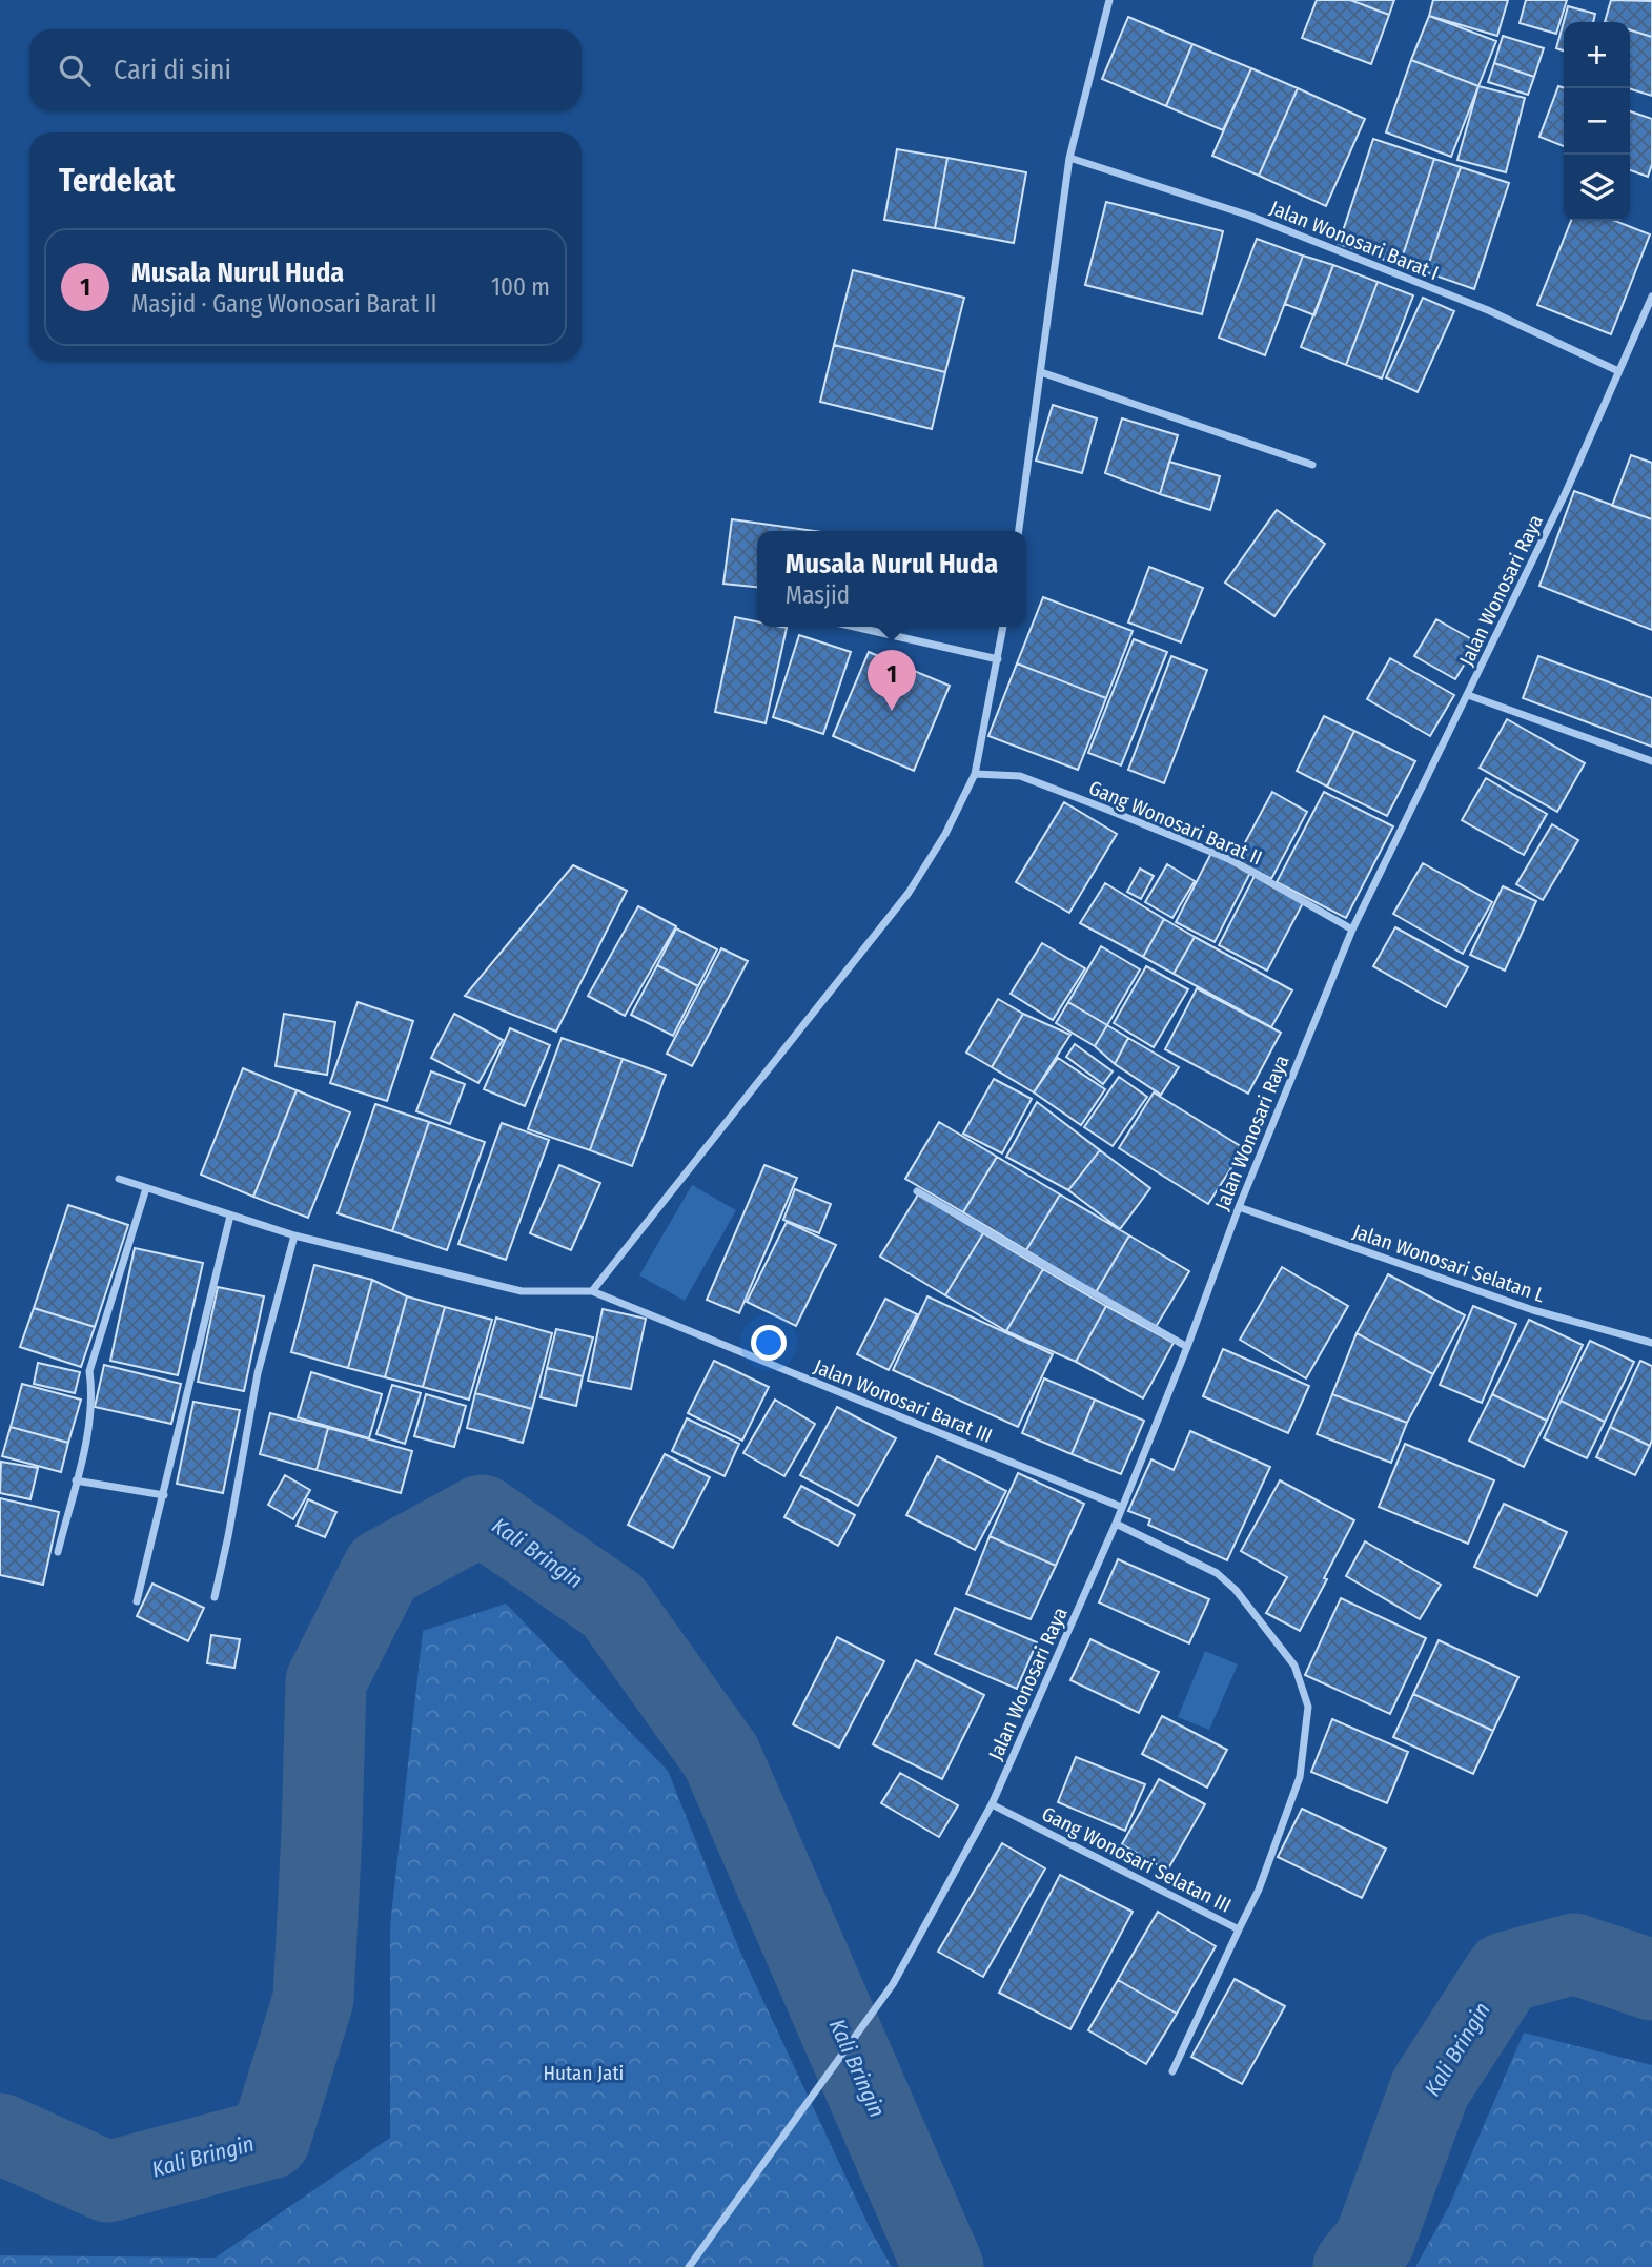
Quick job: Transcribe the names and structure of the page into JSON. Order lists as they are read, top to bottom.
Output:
{
  "streets": {
    "street": [
      "Jalan Wonosari Barat I",
      "Jalan Wonosari Raya",
      "Gang Wonosari Barat II",
      "Jalan Wonosari Selatan L",
      "Jalan Wonosari Barat III",
      "Gang Wonosari Selatan III"
    ]
  },
  "crossings": [
    ["Jalan Wonosari Barat I", "Jalan Wonosari Raya"],
    ["Jalan Wonosari Raya", "Gang Wonosari Barat II"],
    ["Jalan Wonosari Raya", "Jalan Wonosari Selatan L"],
    ["Jalan Wonosari Raya", "Jalan Wonosari Barat III"],
    ["Jalan Wonosari Raya", "Gang Wonosari Selatan III"]
  ],
  "water": ["Kali Bringin"],
  "parks": ["Hutan Jati"],
  "page": {
    "map_buttons": ["+", "−"],
    "search": "Cari di sini",
    "heading": "Terdekat",
    "list": [
      {
        "mark": "1",
        "name": "Musala Nurul Huda",
        "note": "Masjid · Gang Wonosari Barat II",
        "value": "100 m"
      }
    ],
    "popup": ["Musala Nurul Huda", "Masjid"],
    "pins": "1"
  }
}
